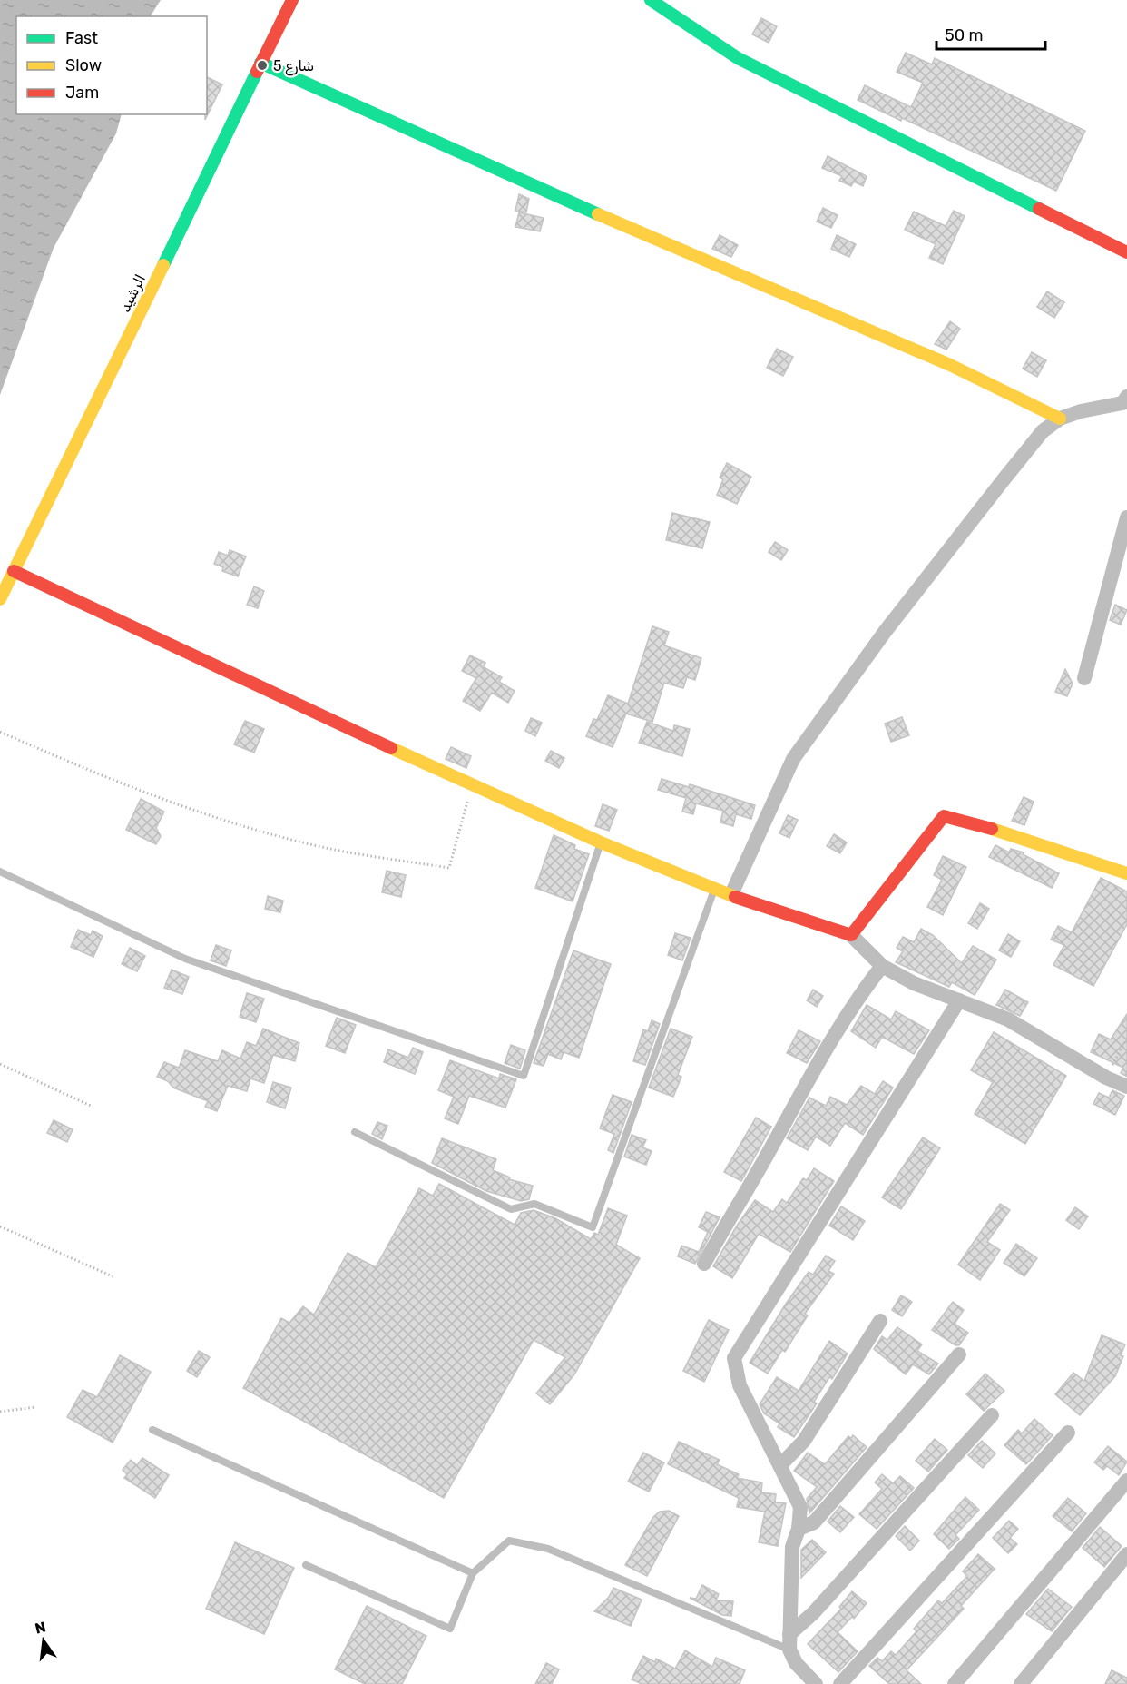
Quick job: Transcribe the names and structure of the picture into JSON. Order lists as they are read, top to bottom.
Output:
{
  "streets": {
    "street": ["الرشيد"]
  },
  "places": ["شارع 5"],
  "legend": ["Fast", "Slow", "Jam"],
  "scale_bar": "50 m",
  "north": "top"
}
